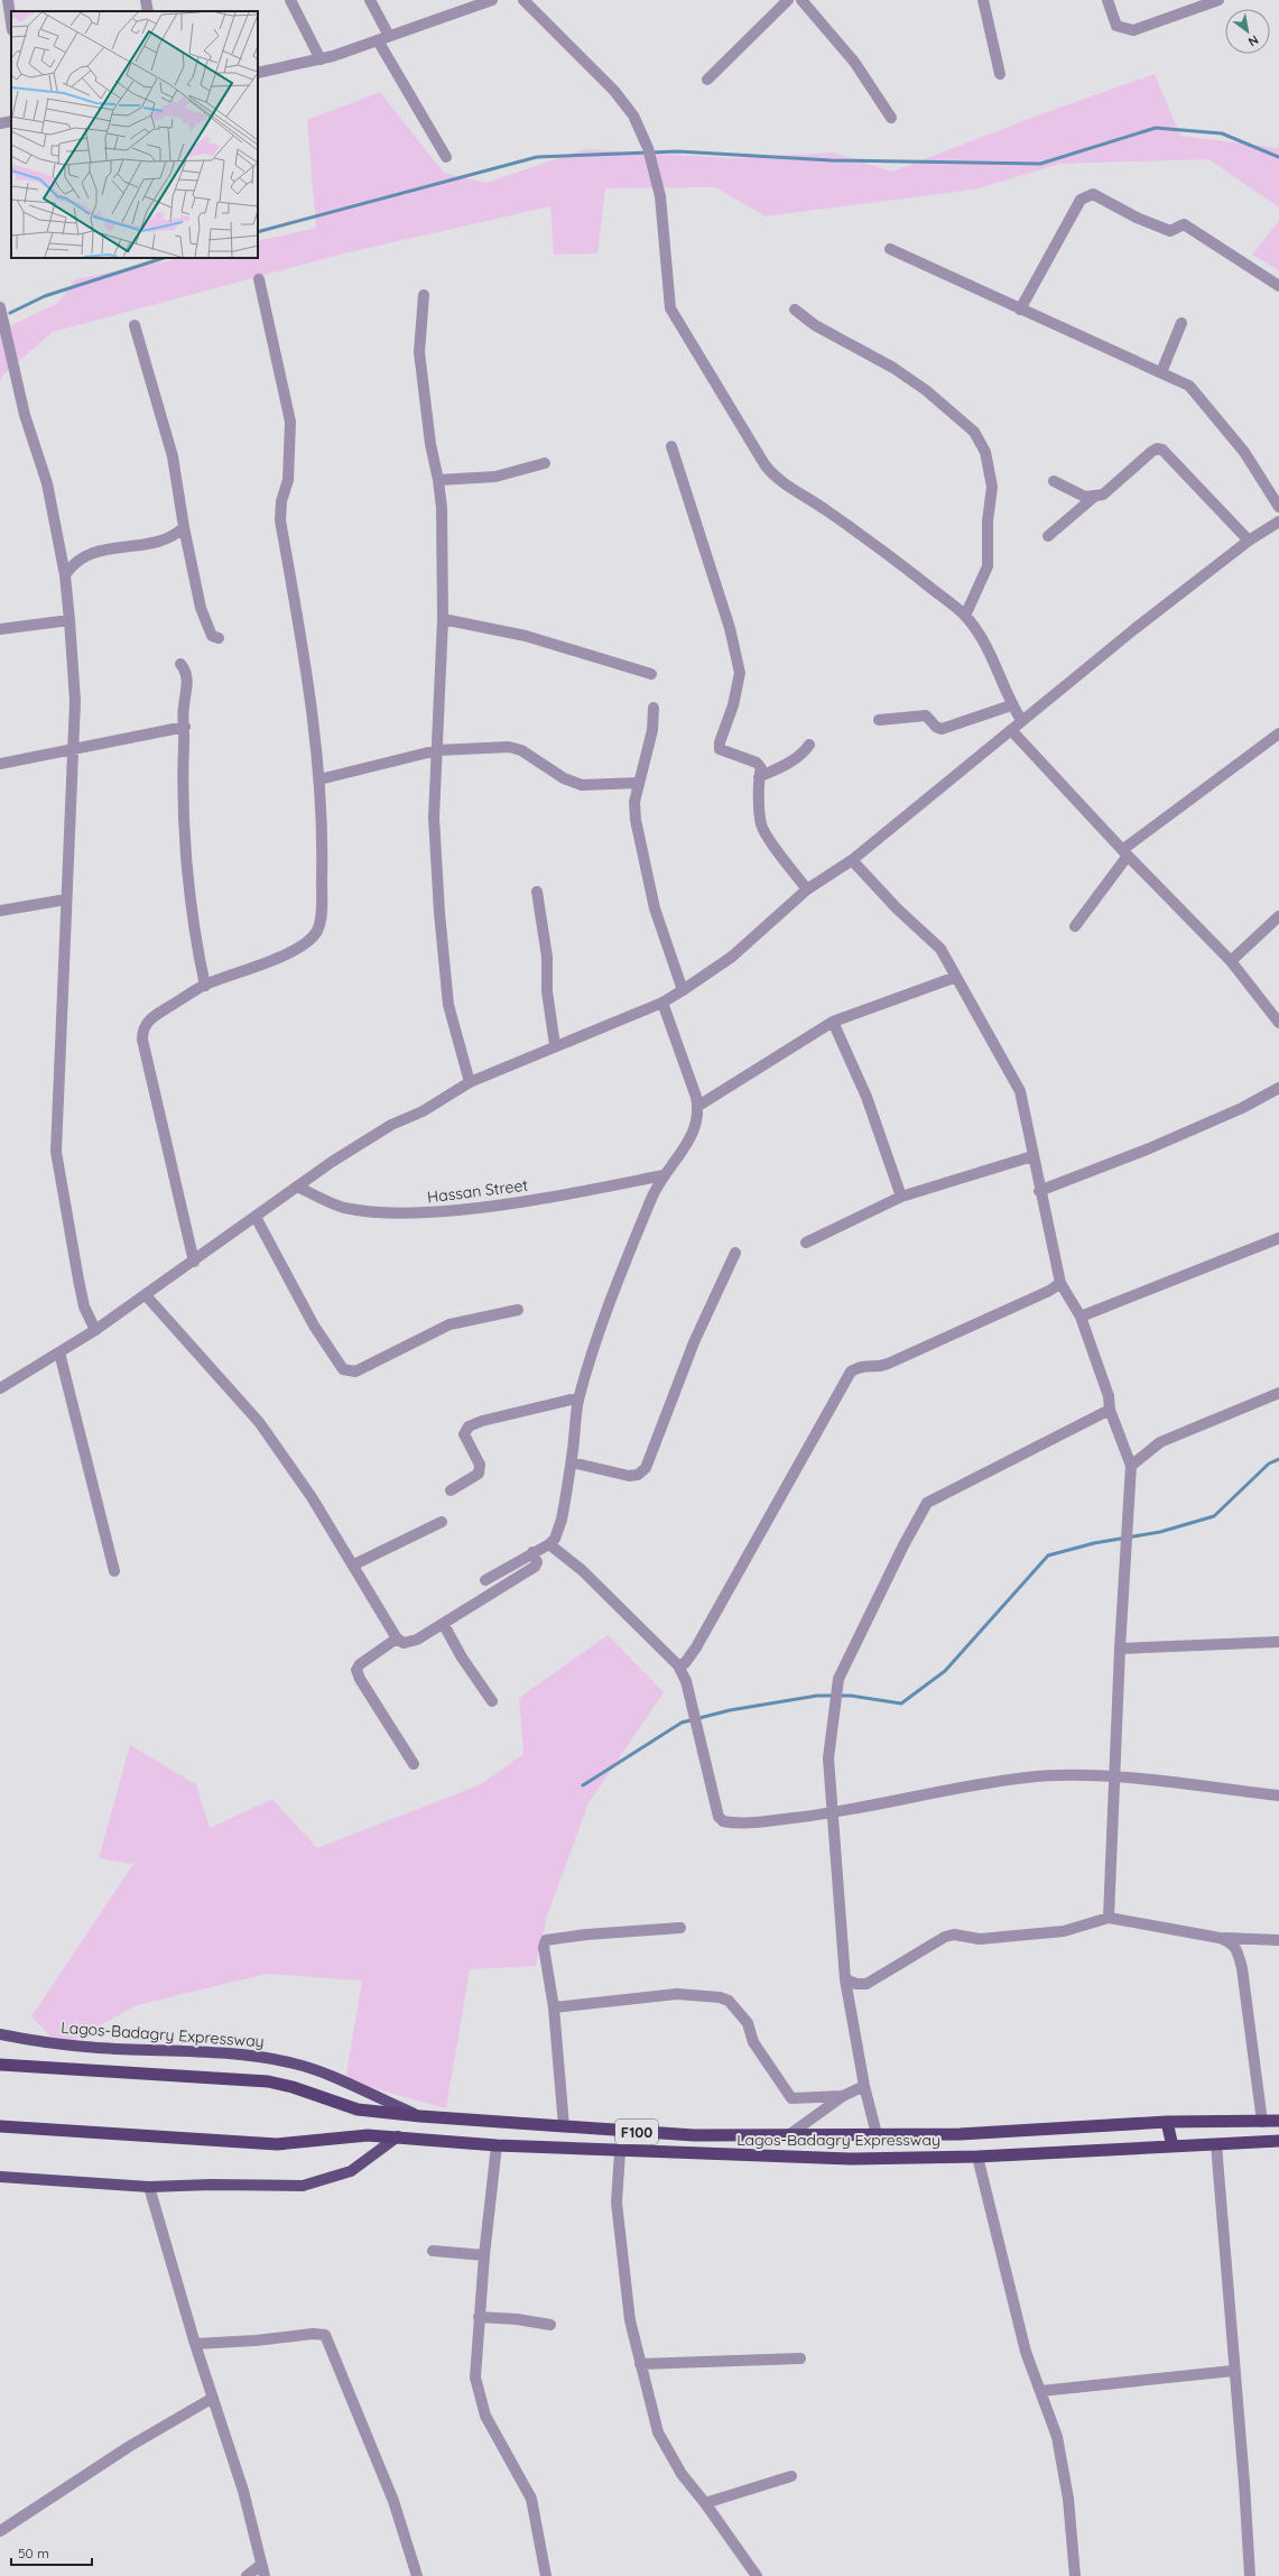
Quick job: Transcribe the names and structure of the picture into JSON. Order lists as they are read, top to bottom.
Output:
{
  "streets": {
    "highway": ["Lagos-Badagry Expressway", "F100"],
    "street": ["Hassan Street"]
  },
  "scale_bar": "50 m",
  "north": "bottom right"
}
